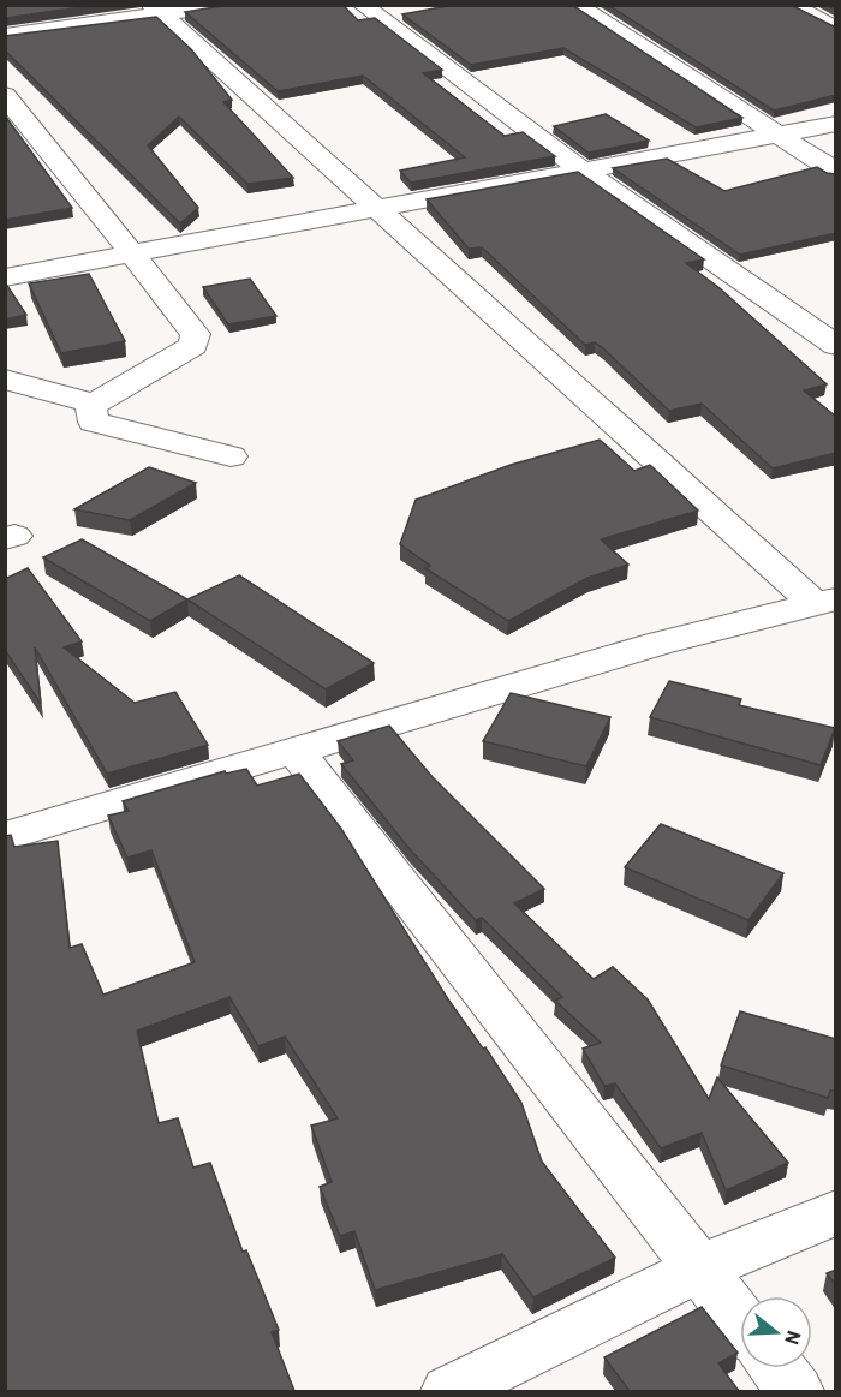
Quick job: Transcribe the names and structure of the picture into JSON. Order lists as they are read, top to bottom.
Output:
{
  "north": "right"
}
